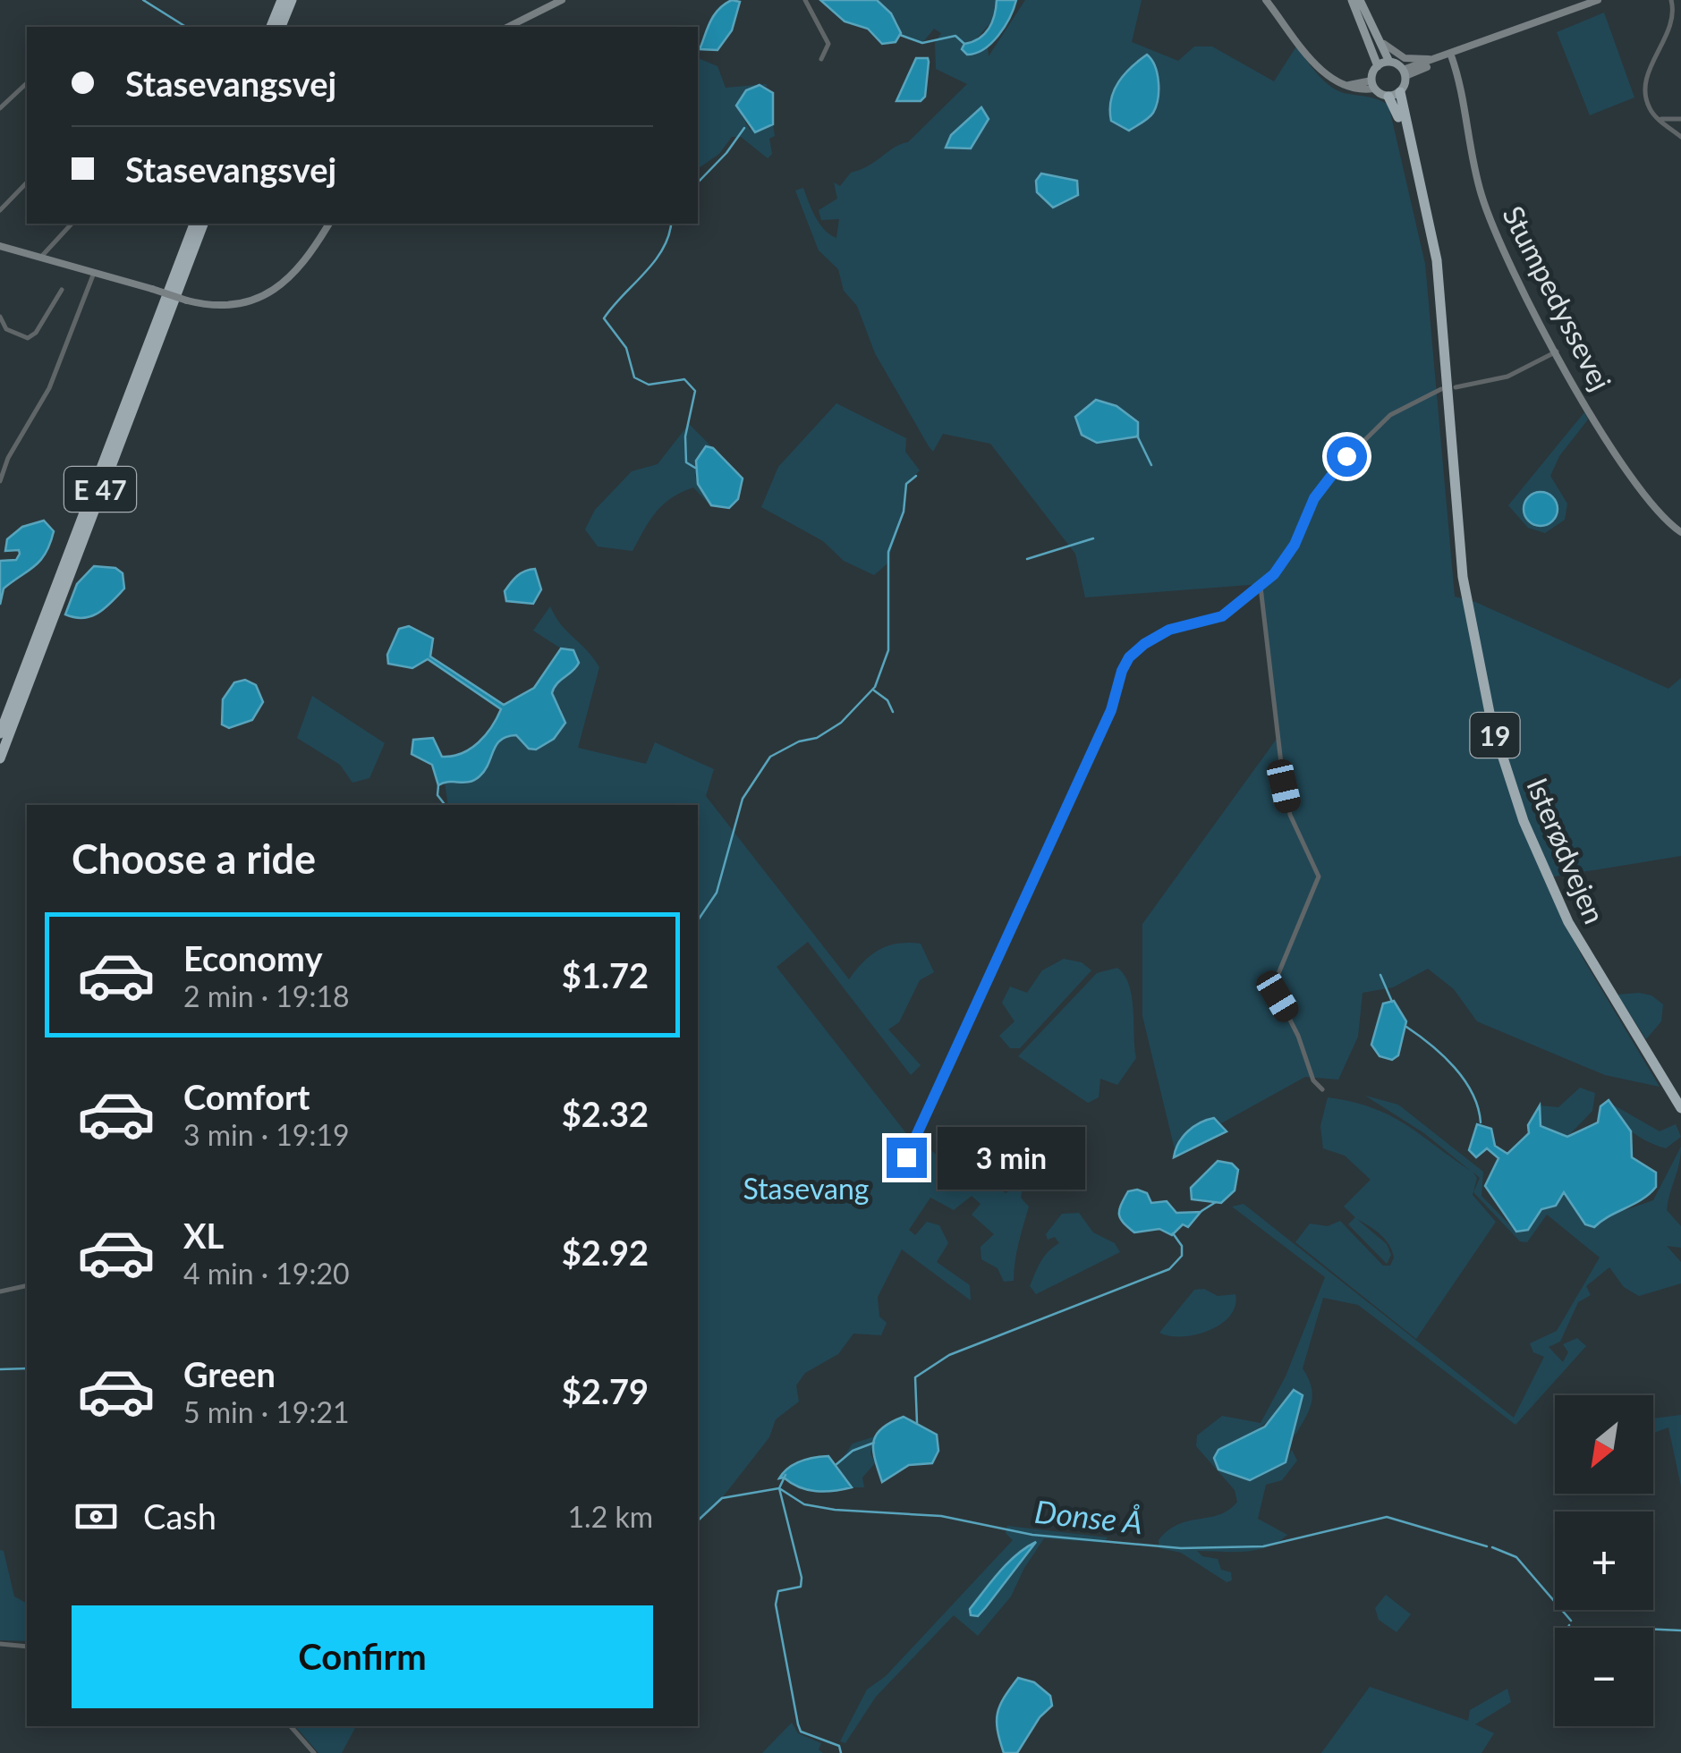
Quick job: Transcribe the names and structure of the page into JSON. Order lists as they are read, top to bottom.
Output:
{
  "streets": {
    "highway": ["E 47", "19", "Isterødvejen"],
    "street": ["Stumpedyssevej"]
  },
  "water": ["Donse Å"],
  "parks": ["Stasevang"],
  "north": "bottom left",
  "page": {
    "banner": ["Stasevangsvej", "Stasevangsvej"],
    "heading": "Choose a ride",
    "list": [
      {
        "name": "Economy",
        "note": "2 min · 19:18",
        "value": "$1.72"
      },
      {
        "name": "Comfort",
        "note": "3 min · 19:19",
        "value": "$2.32"
      },
      {
        "name": "XL",
        "note": "4 min · 19:20",
        "value": "$2.92"
      },
      {
        "name": "Green",
        "note": "5 min · 19:21",
        "value": "$2.79"
      }
    ],
    "bubble": "3 min",
    "map_buttons": ["+", "−"],
    "pay": ["Cash", "1.2 km"],
    "buttons": "Confirm"
  }
}
